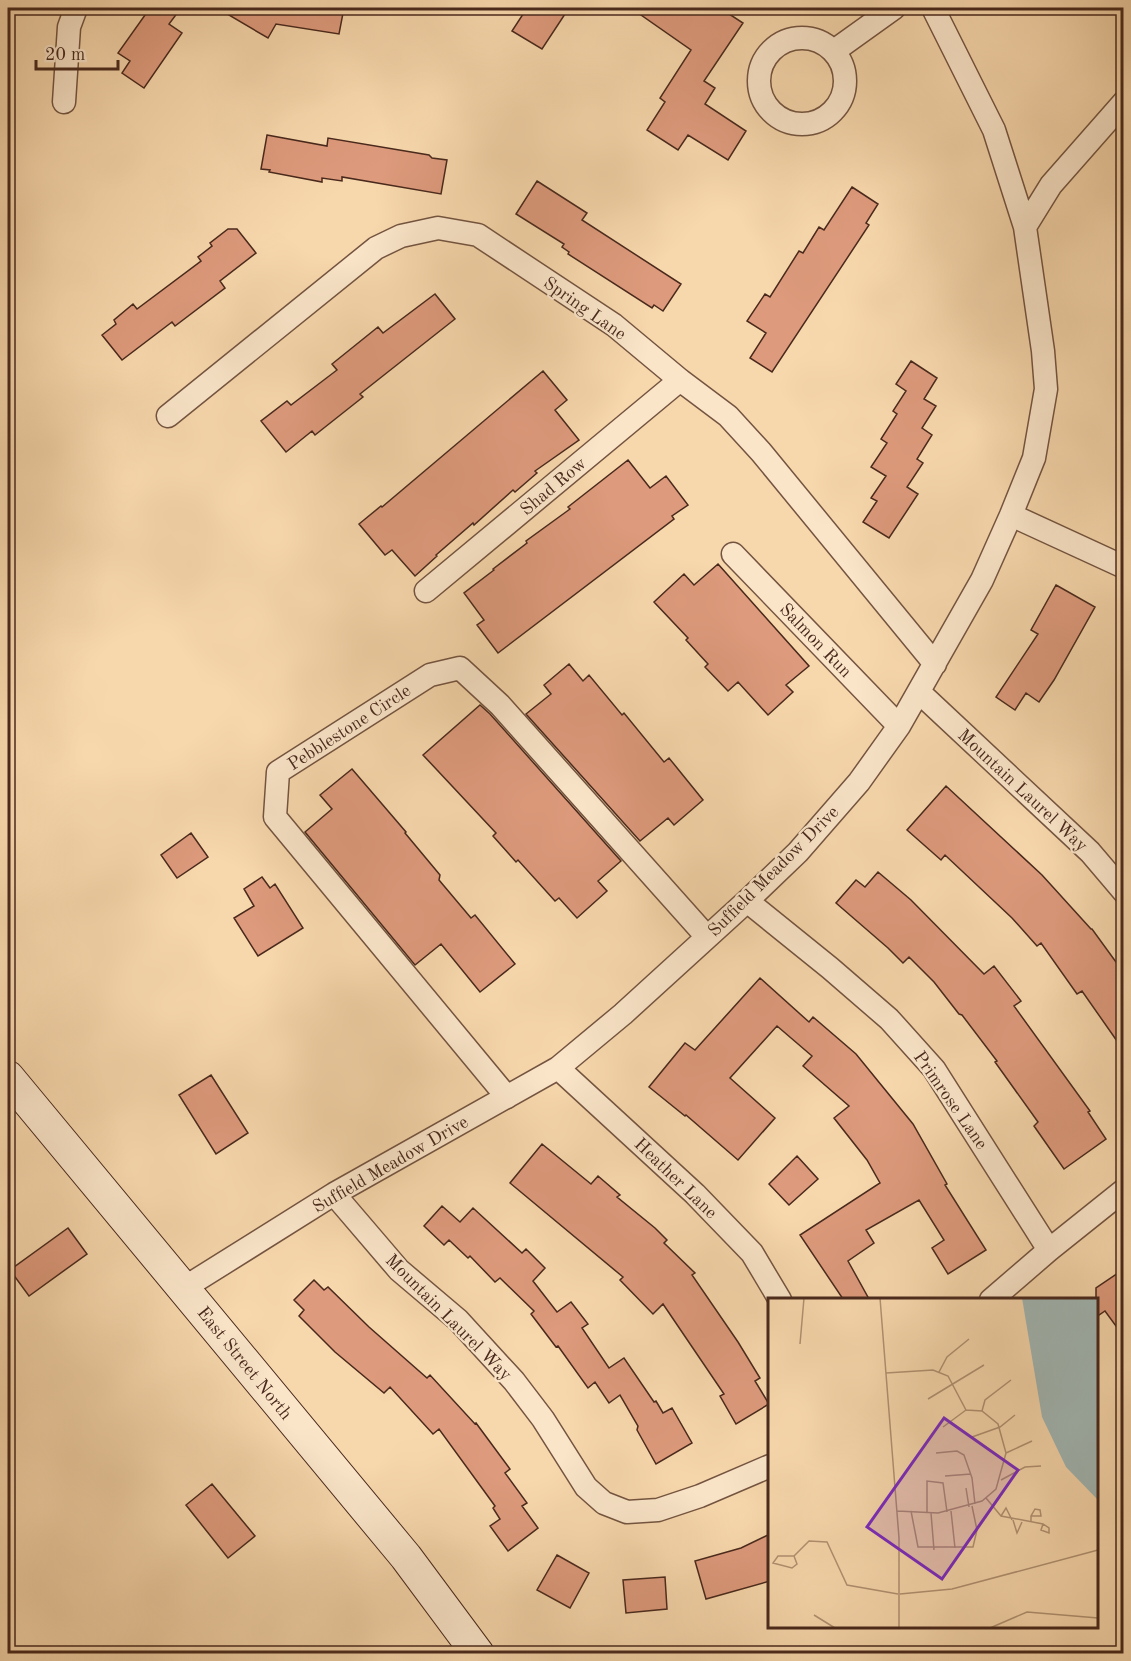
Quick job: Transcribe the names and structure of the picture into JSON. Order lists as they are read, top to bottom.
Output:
{
  "streets": {
    "main road": ["East Street North"],
    "street": [
      "Spring Lane",
      "Shad Row",
      "Salmon Run",
      "Pebblestone Circle",
      "Mountain Laurel Way",
      "Suffield Meadow Drive",
      "Primrose Lane",
      "Heather Lane"
    ]
  },
  "crossings": [
    ["Spring Lane", "Shad Row"],
    ["Spring Lane", "Suffield Meadow Drive"],
    ["Salmon Run", "Suffield Meadow Drive"],
    ["Pebblestone Circle", "Suffield Meadow Drive"],
    ["Mountain Laurel Way", "Suffield Meadow Drive"],
    ["Suffield Meadow Drive", "Primrose Lane"],
    ["Suffield Meadow Drive", "Heather Lane"],
    ["Suffield Meadow Drive", "East Street North"]
  ],
  "scale_bar": "20 m"
}
